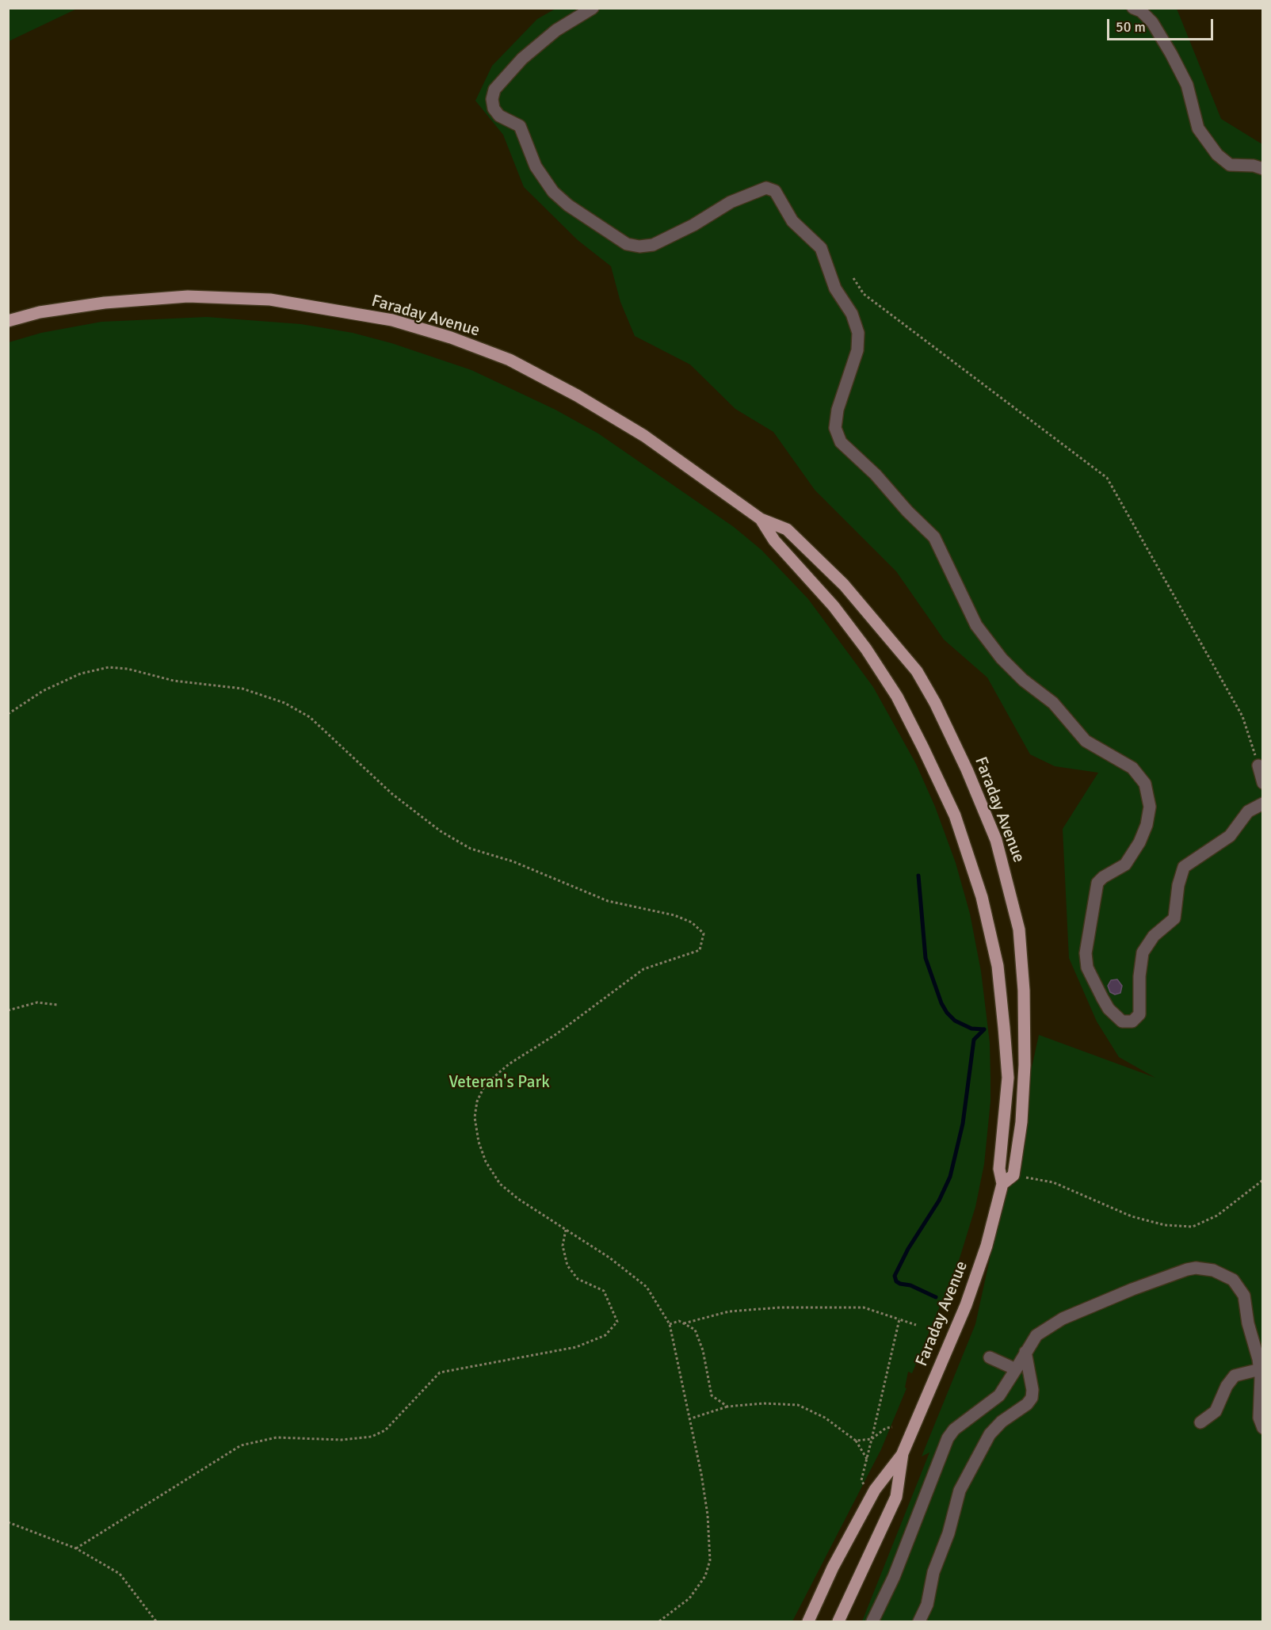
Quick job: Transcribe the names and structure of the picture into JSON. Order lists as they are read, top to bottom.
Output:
{
  "streets": {
    "main road": ["Faraday Avenue"]
  },
  "parks": ["Veteran's Park"],
  "scale_bar": "50 m"
}
